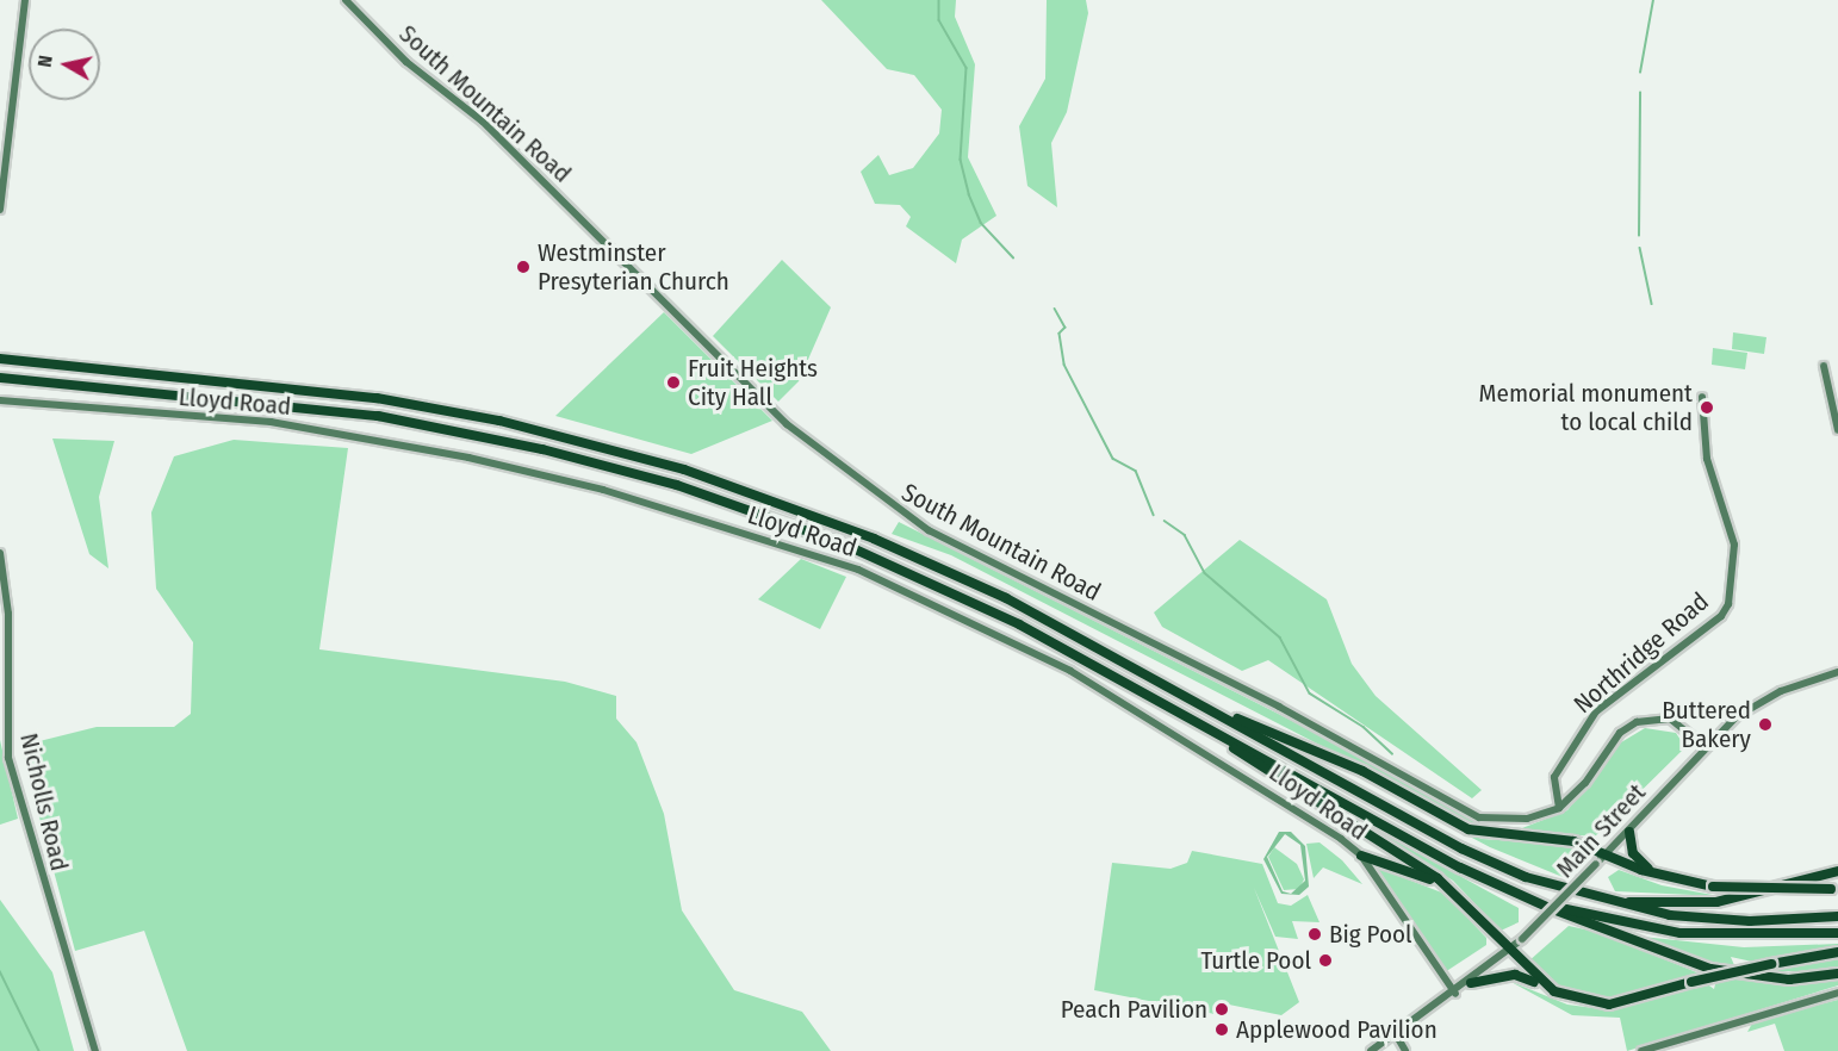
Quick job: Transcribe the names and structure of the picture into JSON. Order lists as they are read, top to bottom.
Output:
{
  "streets": {
    "street": [
      "South Mountain Road",
      "Lloyd Road",
      "Northridge Road",
      "Nicholls Road",
      "Main Street"
    ]
  },
  "crossings": [
    ["South Mountain Road", "Northridge Road"]
  ],
  "places": [
    "Westminster Presyterian Church",
    "Fruit Heights City Hall",
    "Memorial monument to local child",
    "Buttered Bakery",
    "Big Pool",
    "Turtle Pool",
    "Peach Pavilion",
    "Applewood Pavilion"
  ],
  "north": "left"
}
